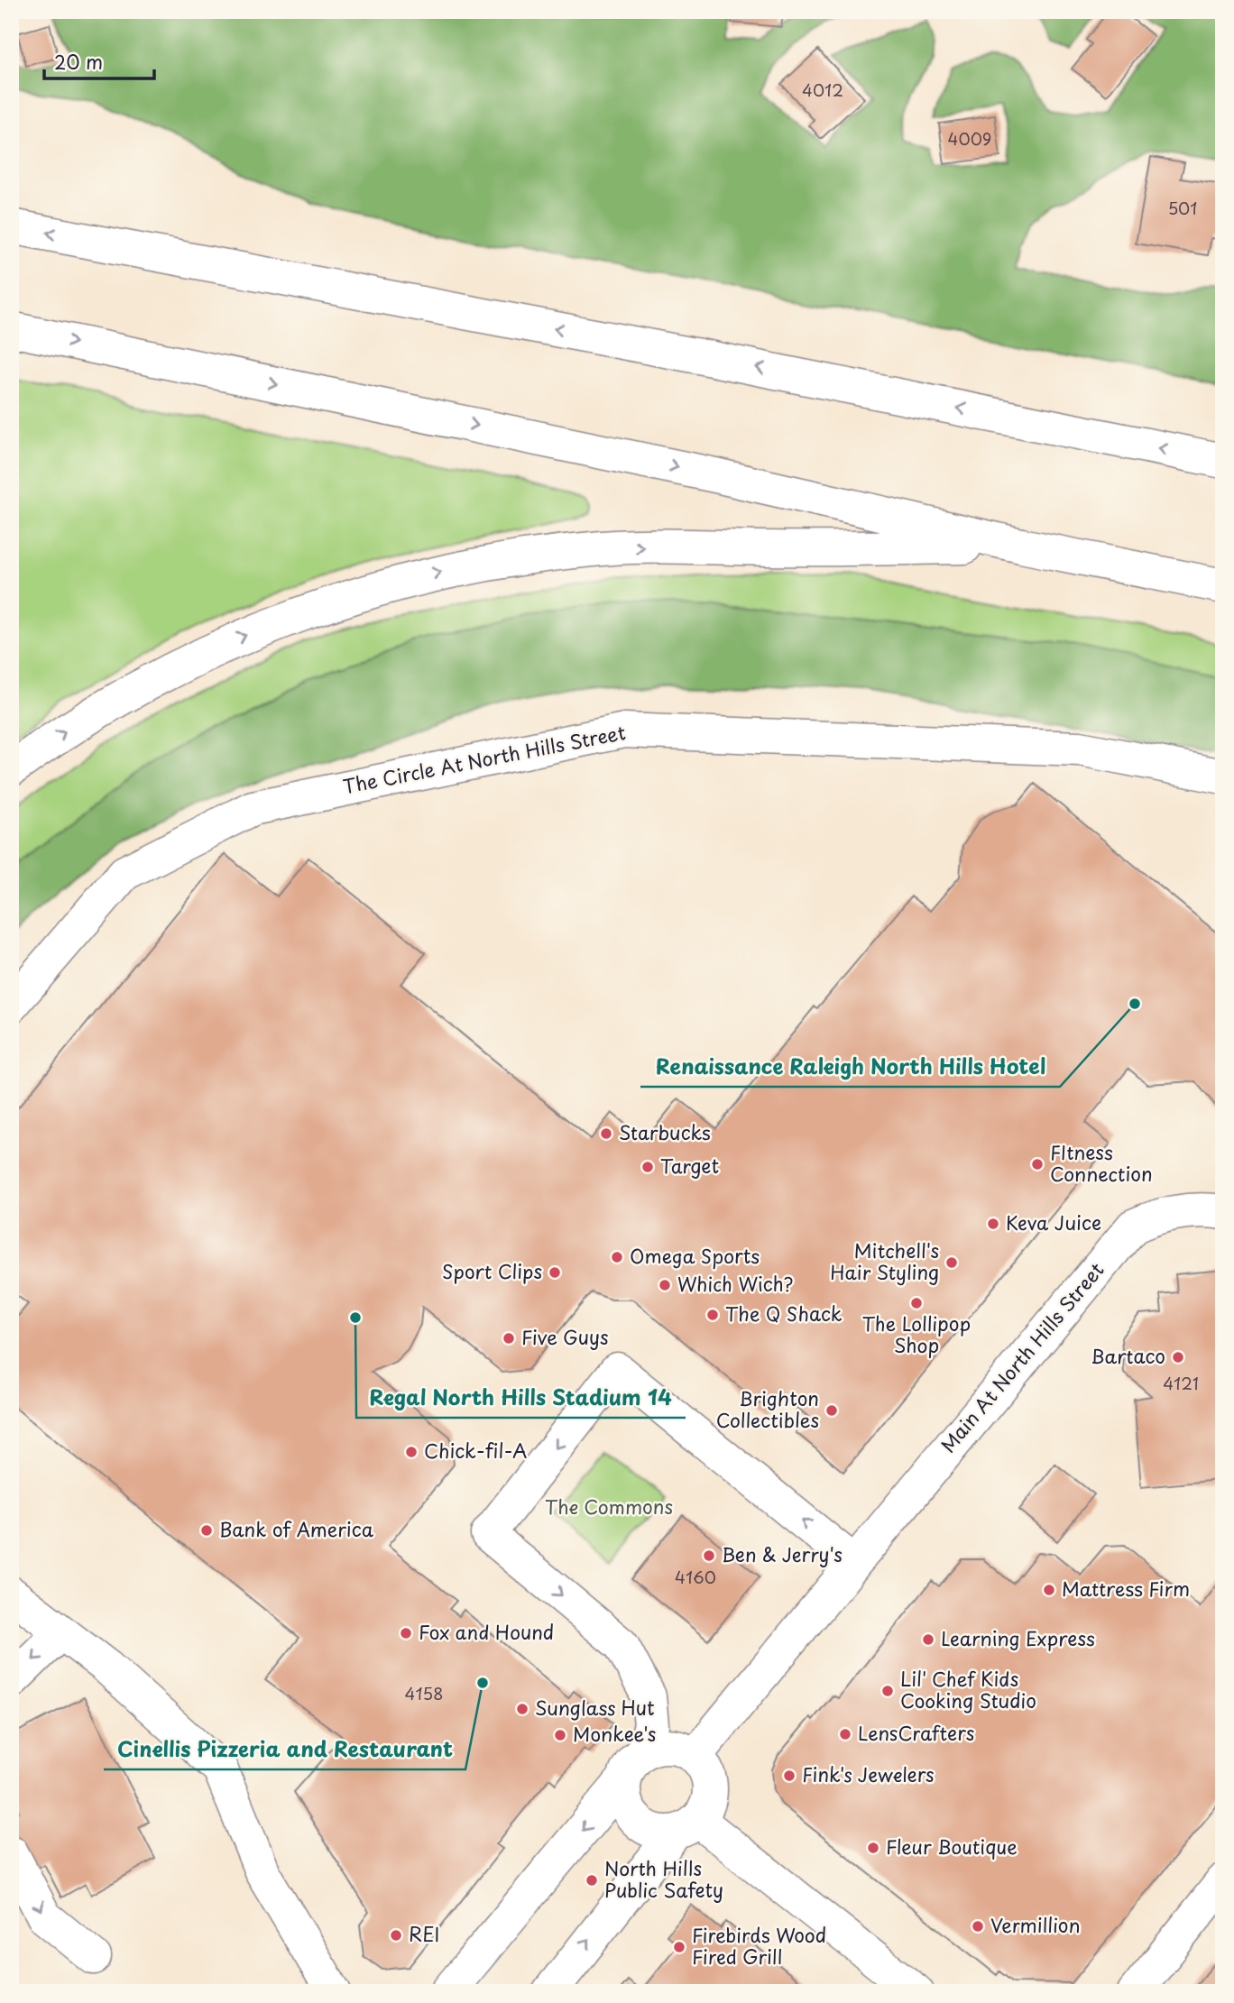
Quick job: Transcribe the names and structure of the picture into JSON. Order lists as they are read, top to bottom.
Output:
{
  "streets": {
    "main road": ["The Circle At North Hills Street", "Main At North Hills Street"]
  },
  "parks": ["The Commons"],
  "places": [
    "Renaissance Raleigh North Hills Hotel",
    "Starbucks",
    "FItness Connection",
    "Target",
    "Keva Juice",
    "Omega Sports",
    "Mitchell's Hair Styling",
    "Sport Clips",
    "Which Wich?",
    "The Lollipop Shop",
    "The Q Shack",
    "Regal North Hills Stadium 14",
    "Five Guys",
    "Bartaco",
    "Brighton Collectibles",
    "Chick-fil-A",
    "Bank of America",
    "Ben & Jerry's",
    "Mattress Firm",
    "Fox and Hound",
    "Learning Express",
    "Cinellis Pizzeria and Restaurant",
    "Lil' Chef Kids Cooking Studio",
    "Sunglass Hut",
    "LensCrafters",
    "Monkee's",
    "Fink's Jewelers",
    "Fleur Boutique",
    "North Hills Public Safety",
    "Vermillion",
    "REI",
    "Firebirds Wood Fired Grill"
  ],
  "house_numbers": [
    "4012",
    "4009",
    "501",
    "4121",
    "4160",
    "4158"
  ],
  "scale_bar": "20 m"
}
